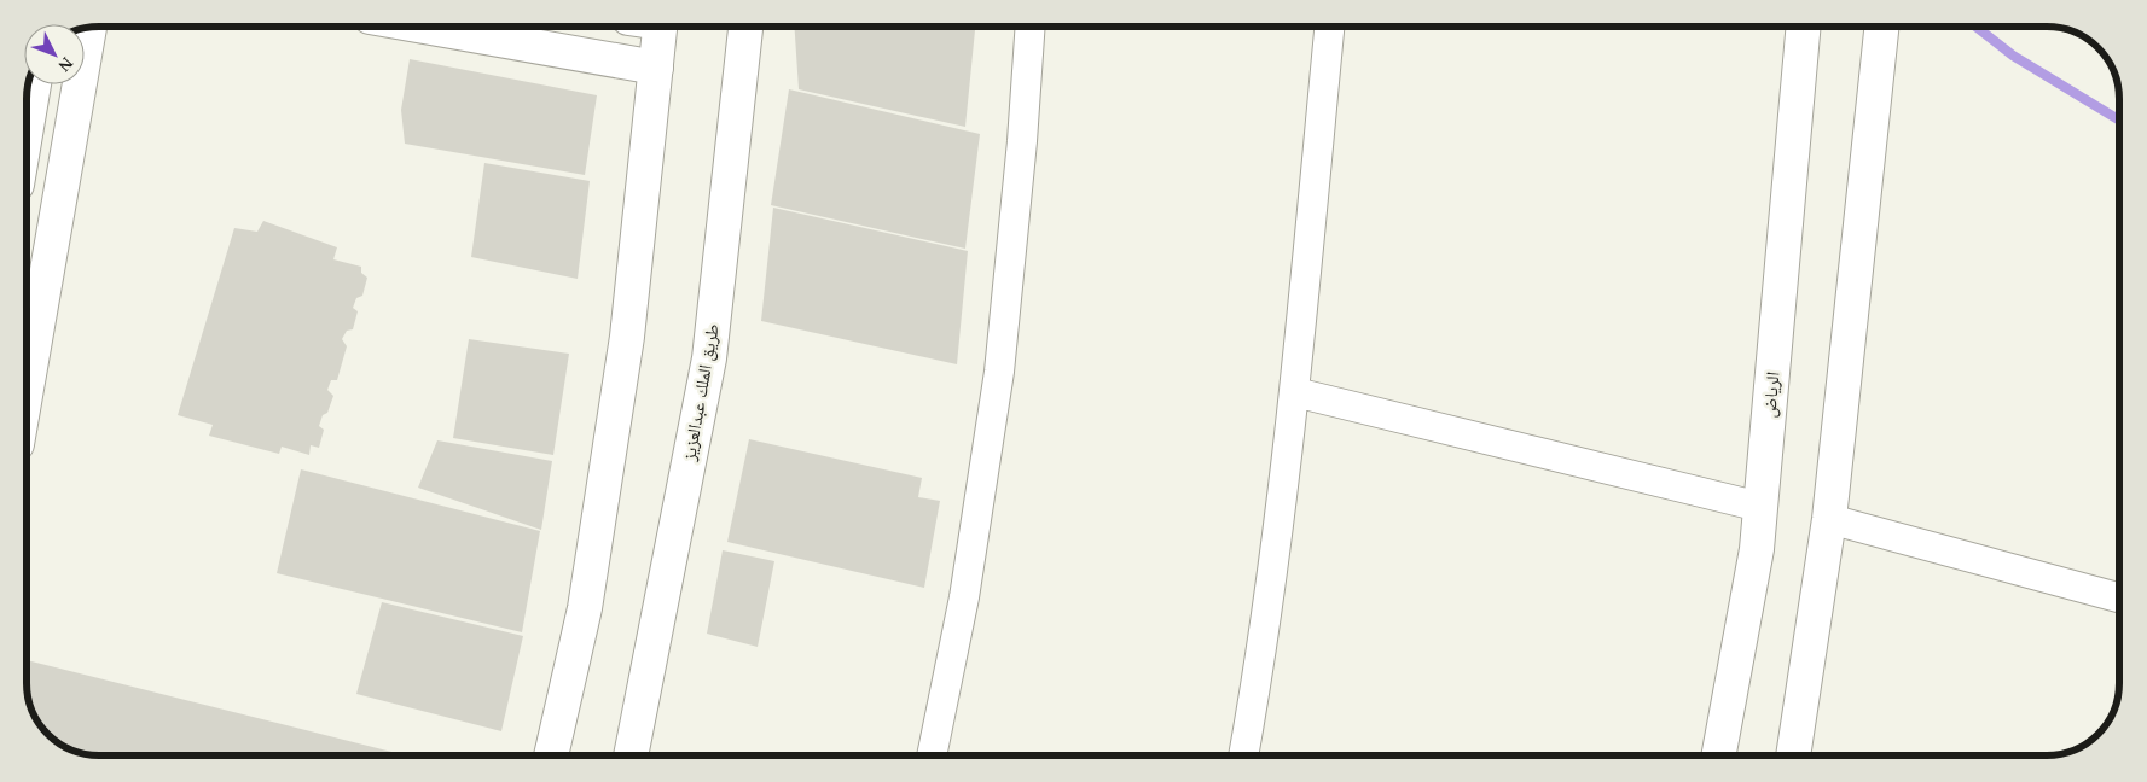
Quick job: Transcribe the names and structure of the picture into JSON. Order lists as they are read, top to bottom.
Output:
{
  "streets": {
    "main road": ["طريق الملك عبدالعزيز", "الرياض"]
  },
  "north": "bottom right"
}
